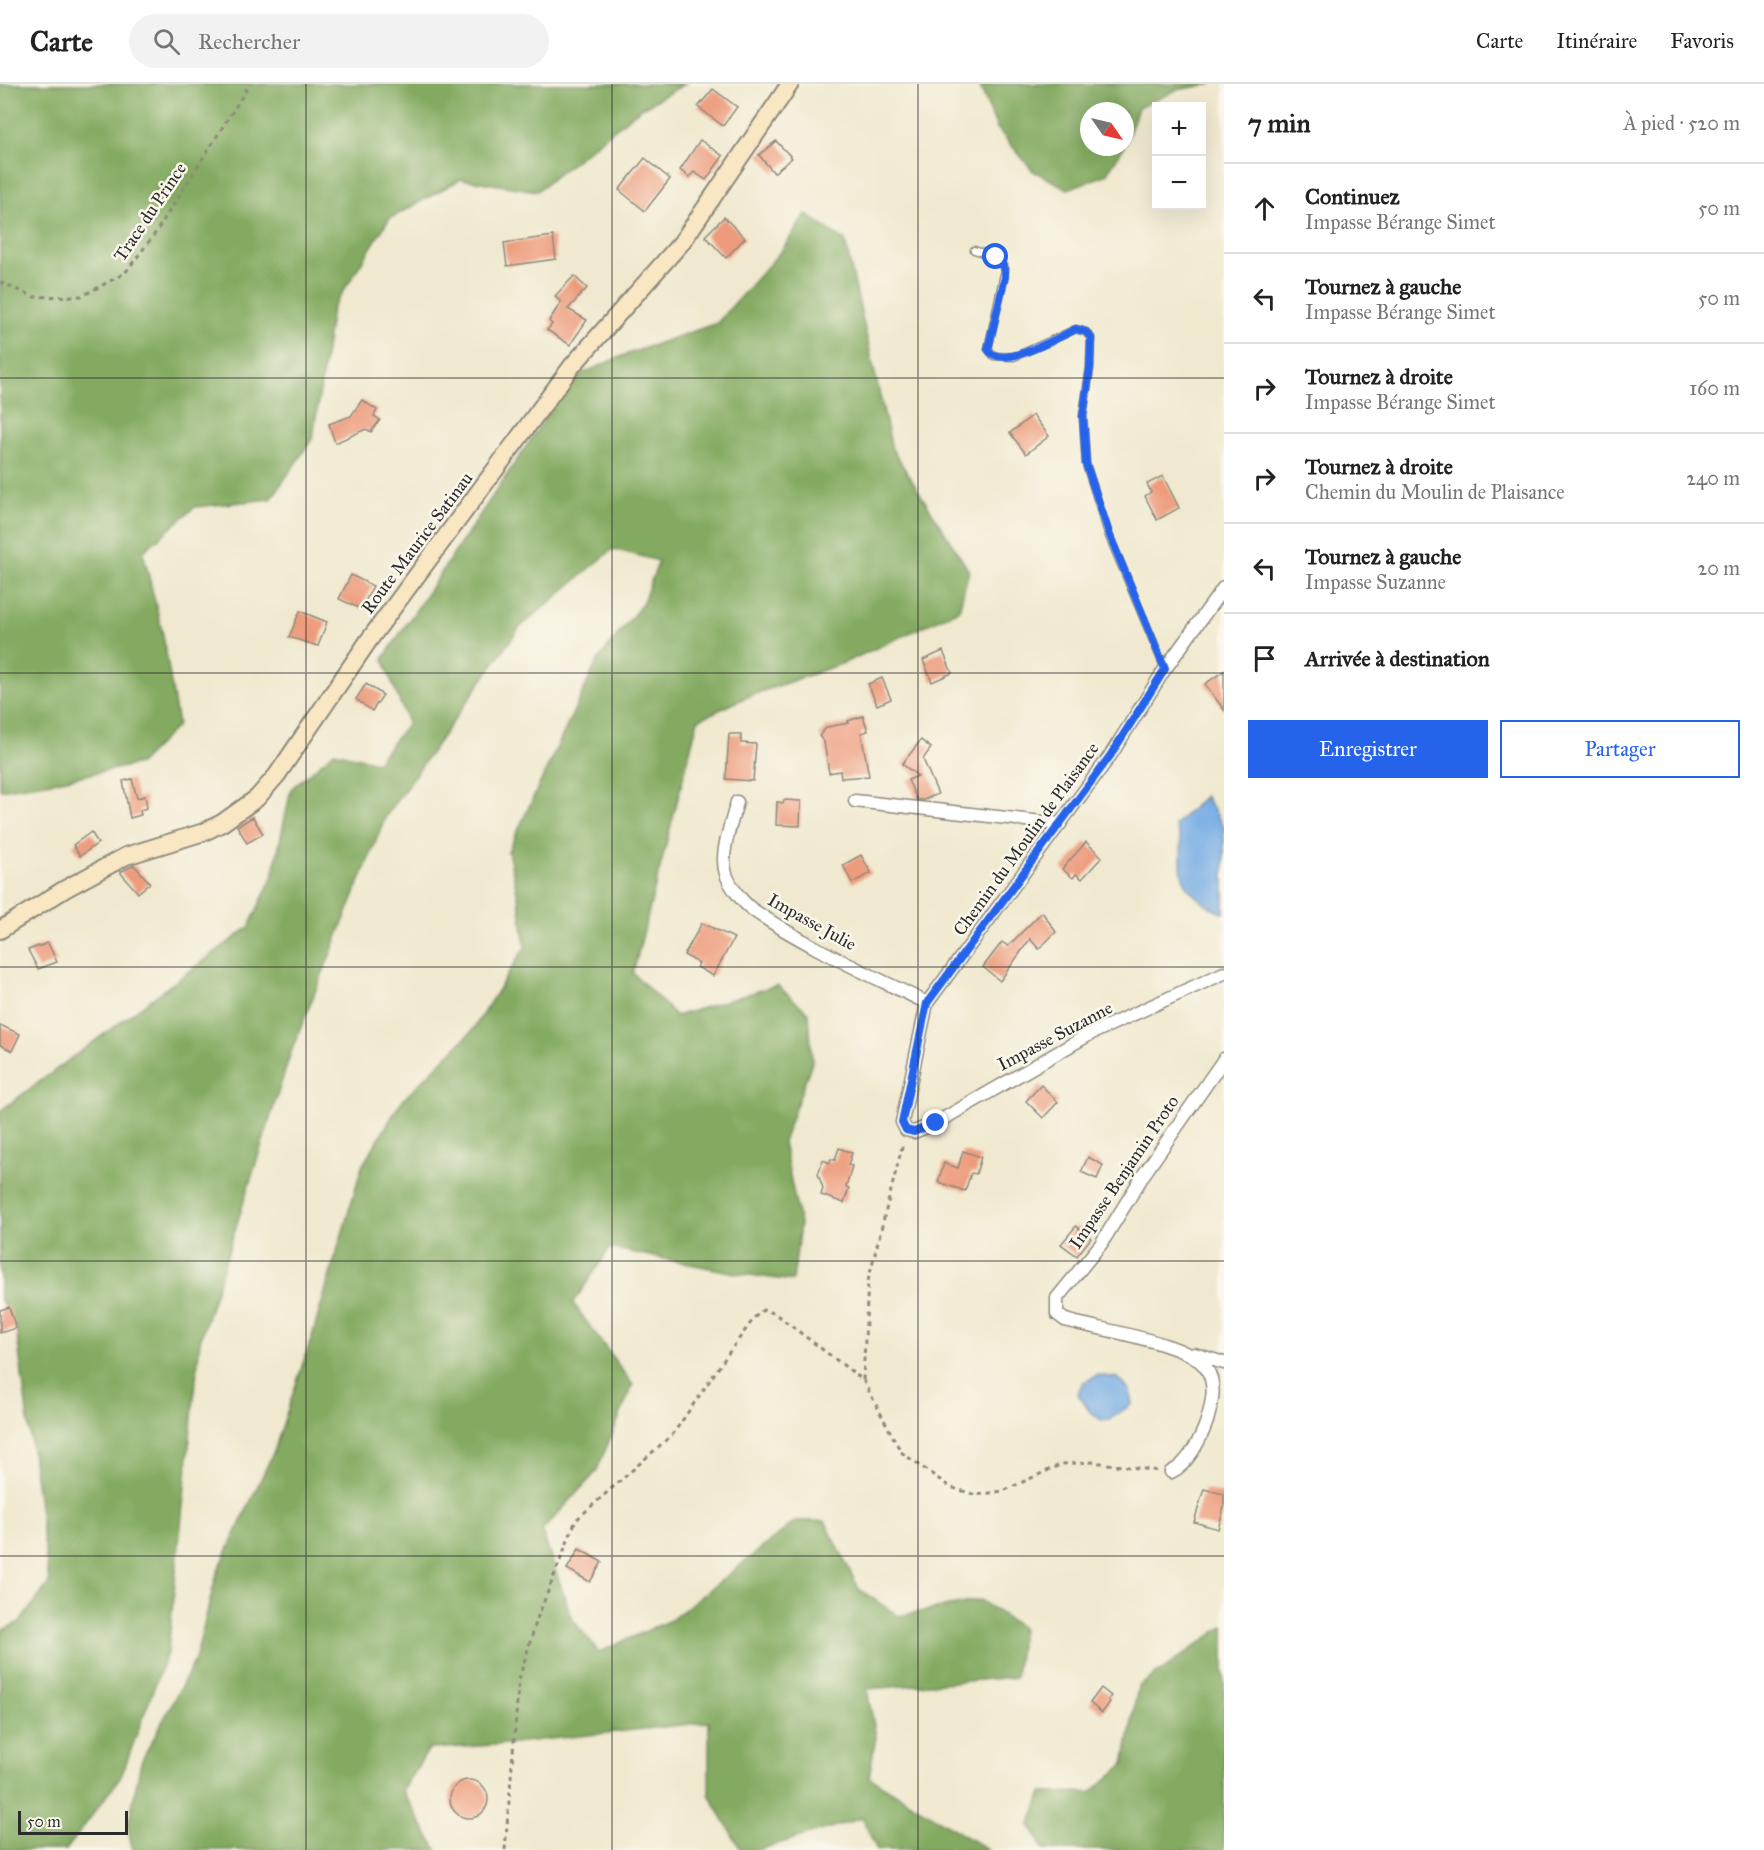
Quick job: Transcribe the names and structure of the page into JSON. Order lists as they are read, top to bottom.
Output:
{
  "streets": {
    "main road": ["Route Maurice Satinau"],
    "street": [
      "Chemin du Moulin de Plaisance",
      "Impasse Julie",
      "Impasse Suzanne",
      "Impasse Benjamin Proto"
    ],
    "path": ["Trace du Prince"]
  },
  "crossings": [
    ["Chemin du Moulin de Plaisance", "Impasse Julie"],
    ["Chemin du Moulin de Plaisance", "Impasse Suzanne"]
  ],
  "scale_bar": "50 m",
  "north": "bottom right",
  "page": {
    "header": "Carte",
    "search": "Rechercher",
    "nav": ["Carte", "Itinéraire", "Favoris"],
    "heading": ["7 min", "À pied · 520 m"],
    "map_buttons": ["+", "−"],
    "list": [
      ["Continuez", "Impasse Bérange Simet", "50 m"],
      ["Tournez à gauche", "Impasse Bérange Simet", "50 m"],
      ["Tournez à droite", "Impasse Bérange Simet", "160 m"],
      ["Tournez à droite", "Chemin du Moulin de Plaisance", "240 m"],
      ["Tournez à gauche", "Impasse Suzanne", "20 m"],
      "Arrivée à destination"
    ],
    "buttons": ["Enregistrer", "Partager"],
    "scale": "50 m"
  }
}
